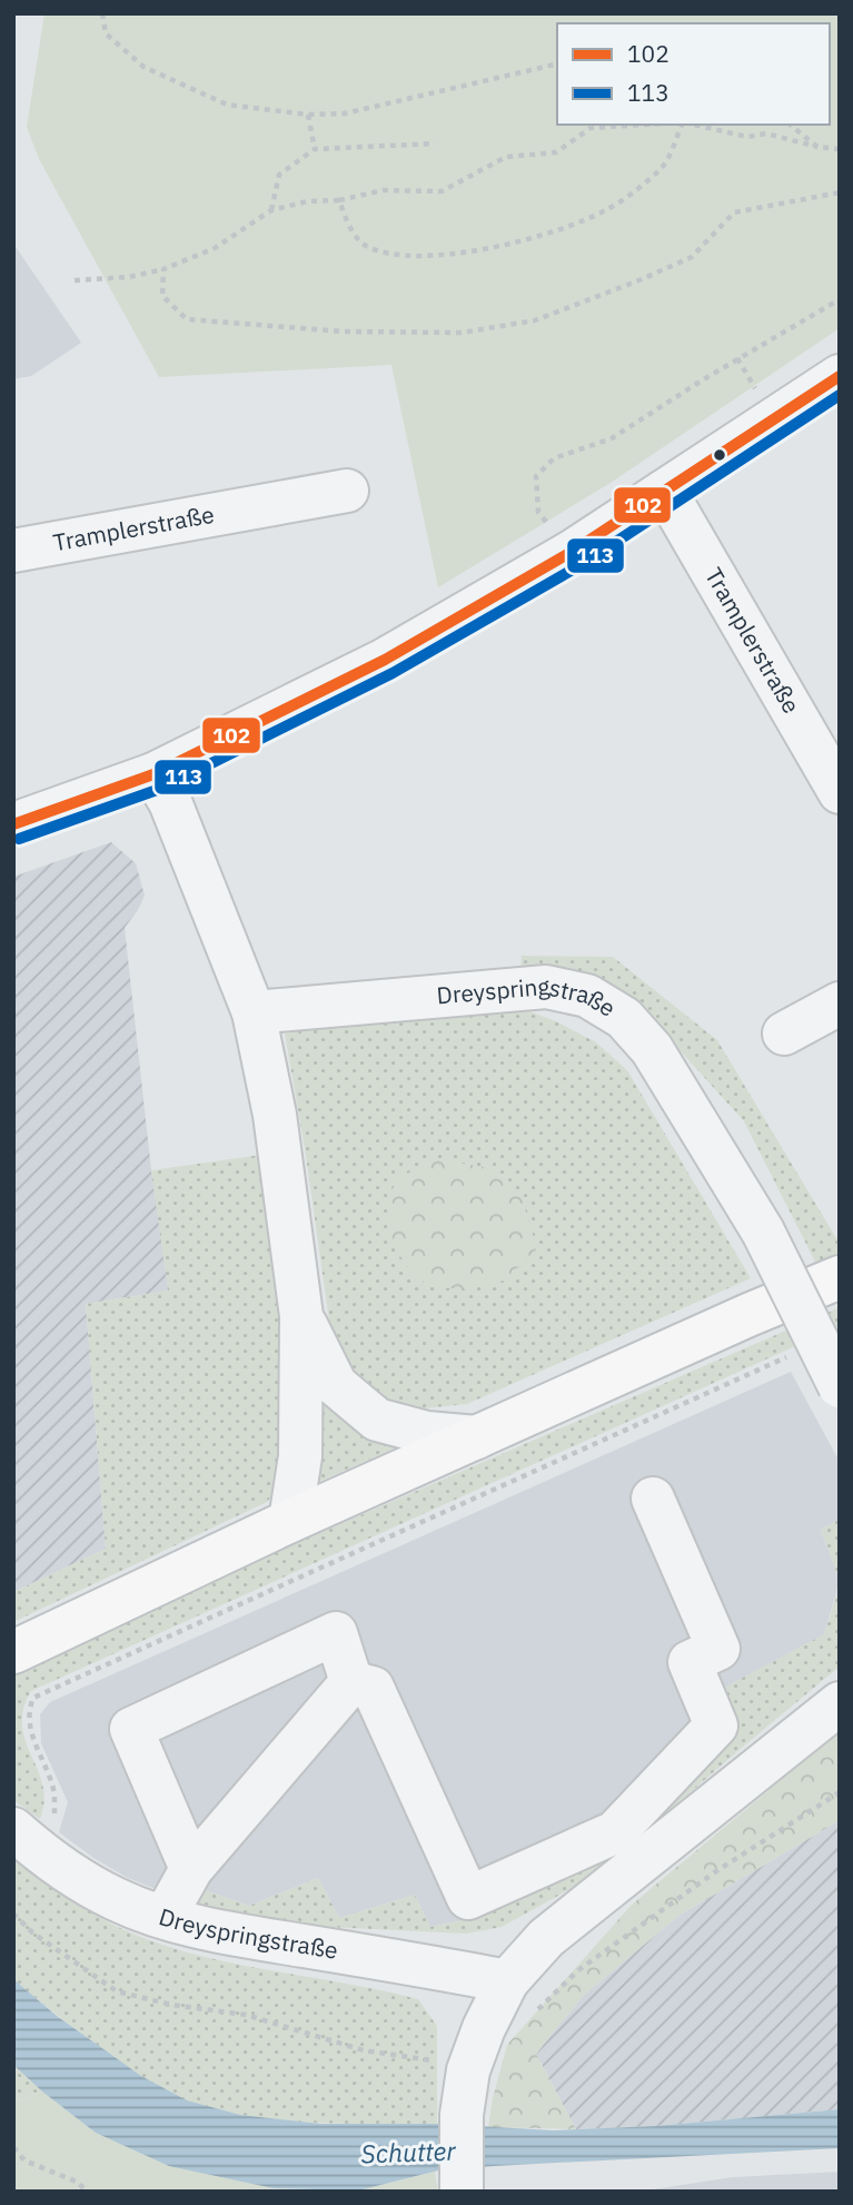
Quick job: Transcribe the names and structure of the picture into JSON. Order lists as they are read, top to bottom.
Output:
{
  "streets": {
    "street": ["Tramplerstraße", "Dreyspringstraße"]
  },
  "water": ["Schutter"],
  "lines": ["transit line 102", "transit line 113"],
  "legend": ["102", "113"]
}
